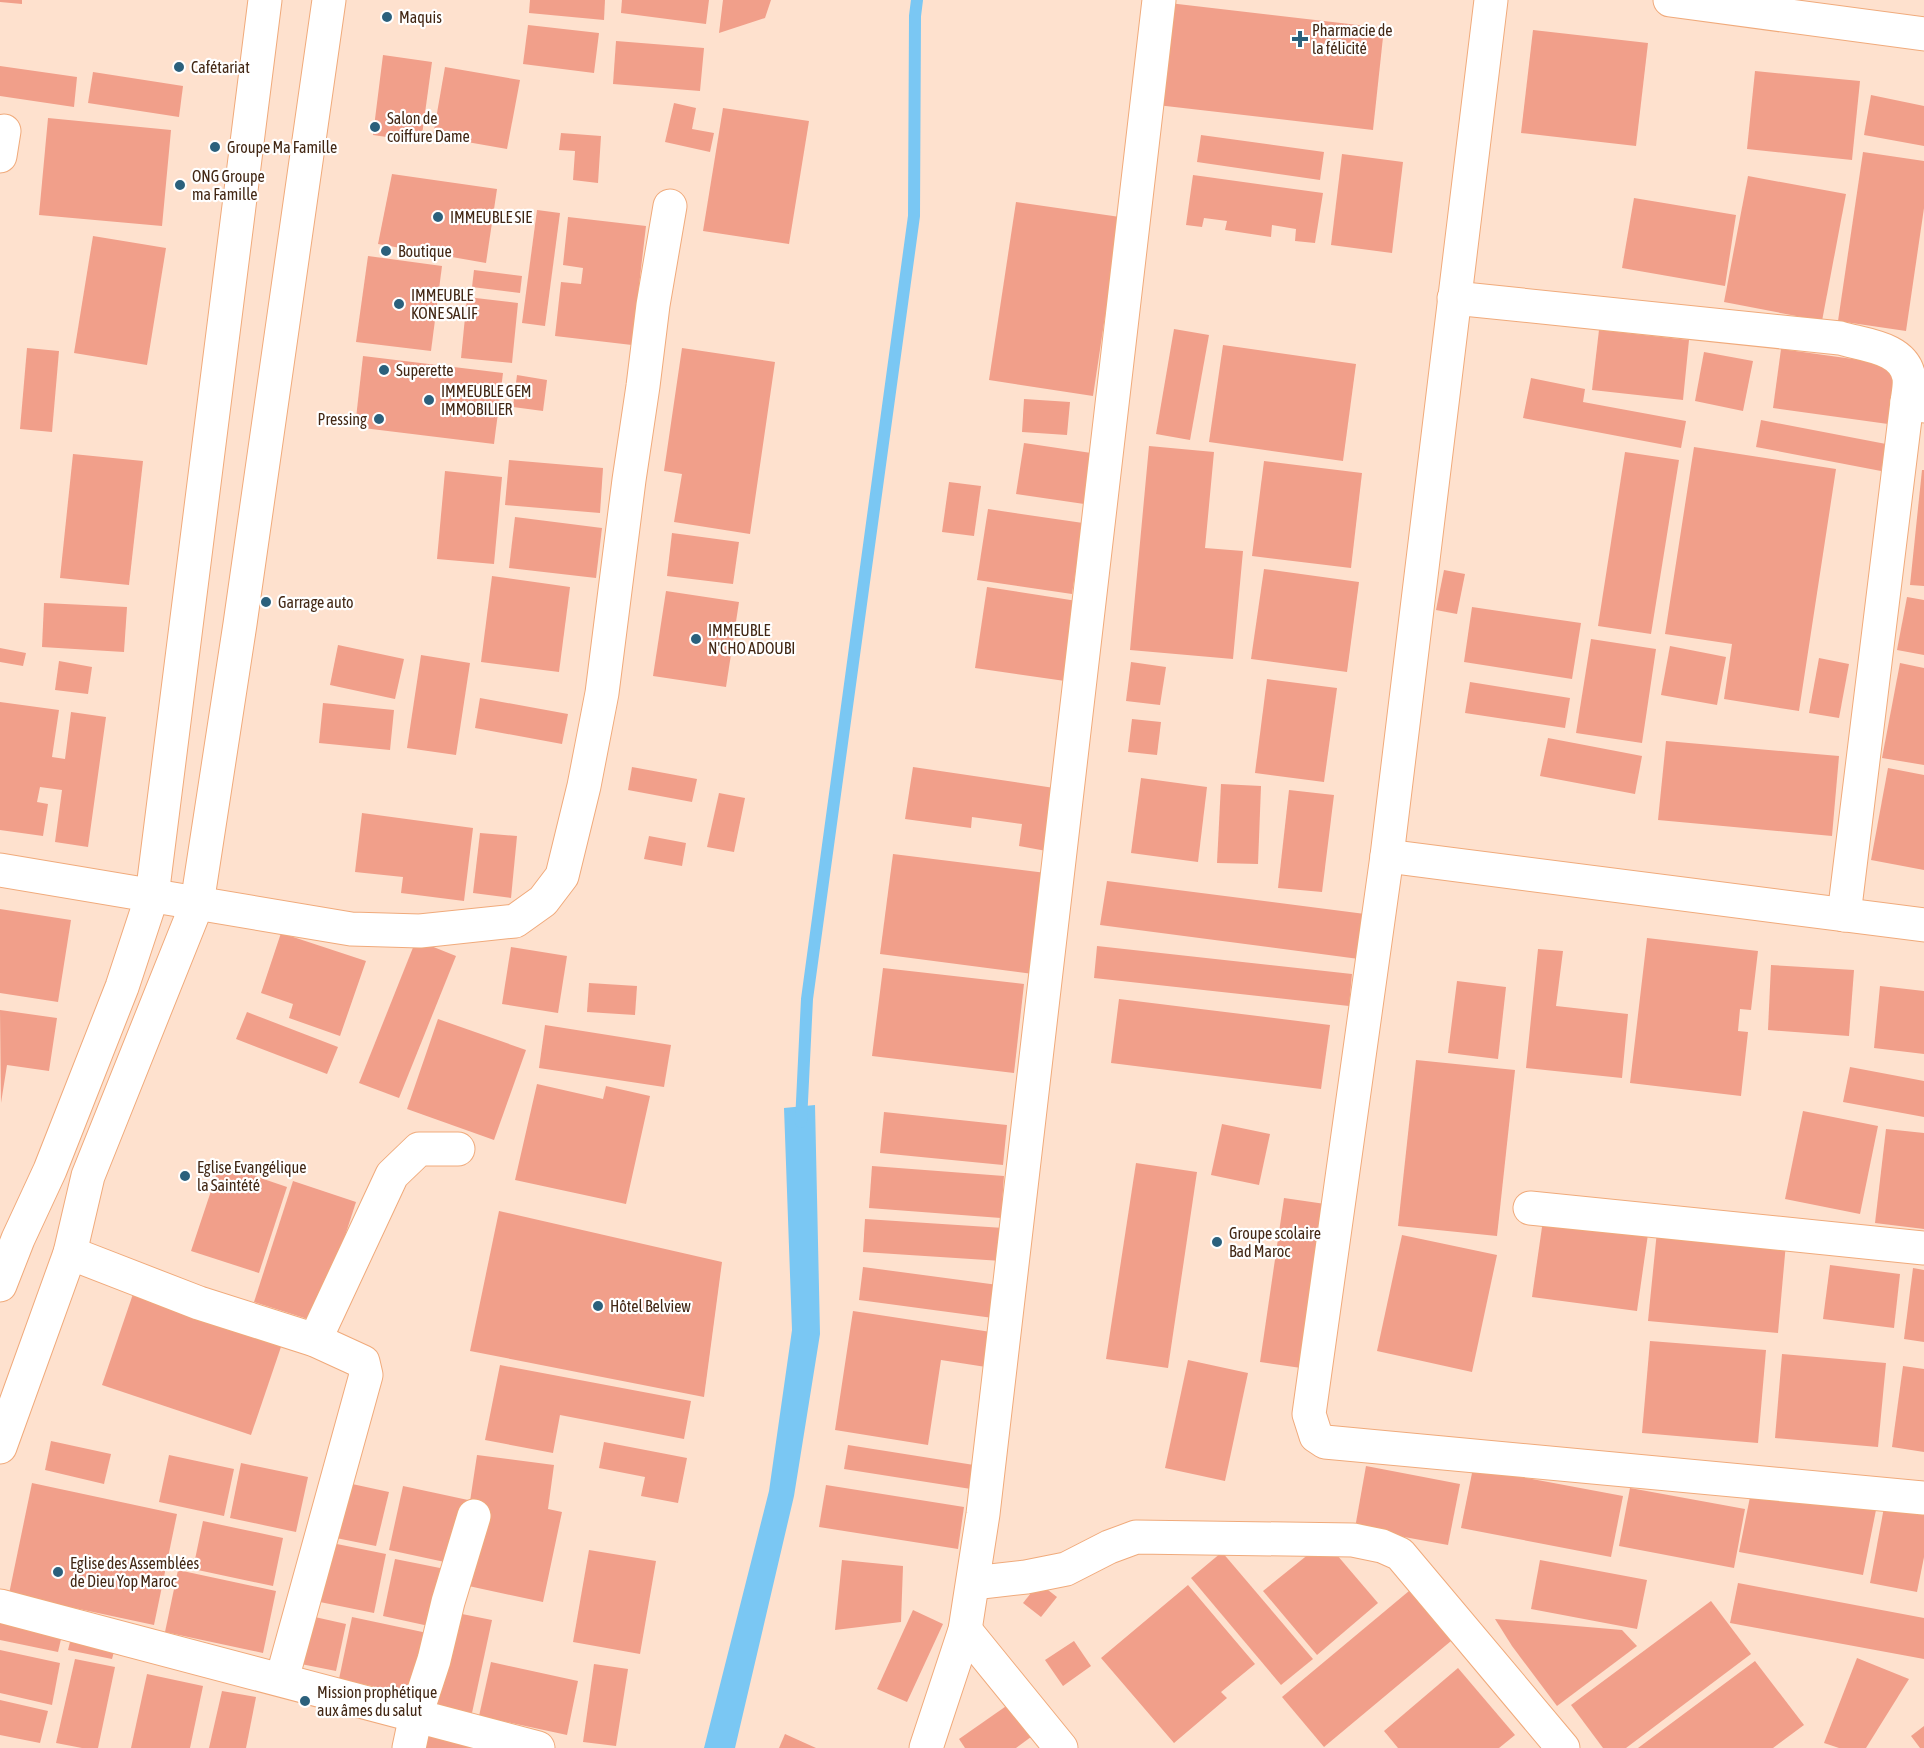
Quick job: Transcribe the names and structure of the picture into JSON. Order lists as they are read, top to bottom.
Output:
{
  "places": {
    "other": [
      "Maquis",
      "Cafétariat",
      "Salon de coiffure Dame",
      "Groupe Ma Famille",
      "ONG Groupe ma Famille",
      "IMMEUBLE SIE",
      "Boutique",
      "IMMEUBLE KONE SALIF",
      "Superette",
      "IMMEUBLE GEM IMMOBILIER",
      "Pressing",
      "Garrage auto",
      "IMMEUBLE N'CHO ADOUBI",
      "Eglise Evangélique la Saintété",
      "Groupe scolaire Bad Maroc",
      "Hôtel Belview",
      "Eglise des Assemblées de Dieu Yop Maroc",
      "Mission prophétique aux âmes du salut"
    ],
    "health": ["Pharmacie de la félicité"]
  }
}
